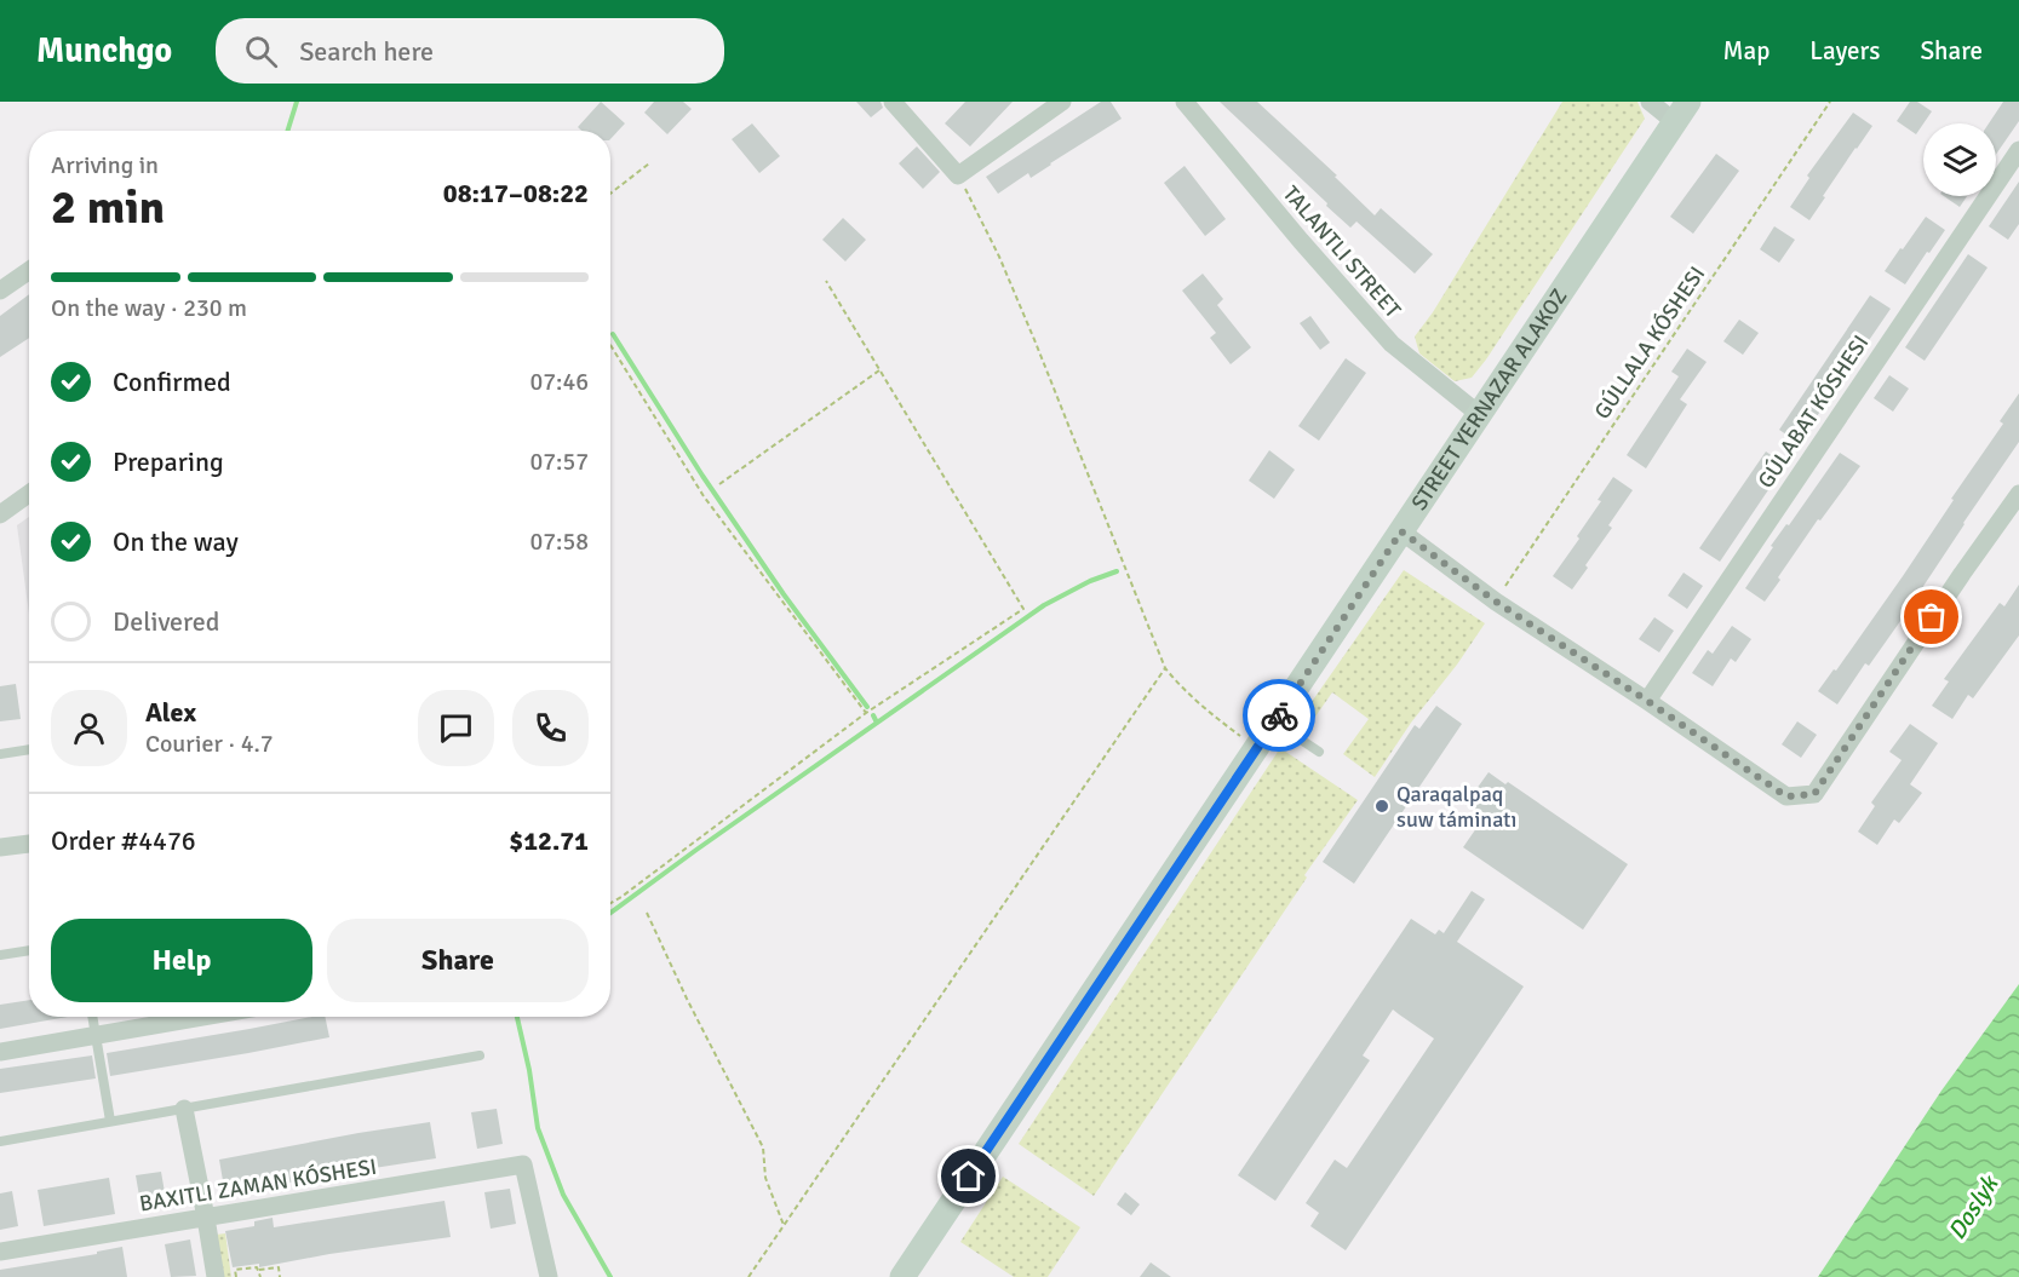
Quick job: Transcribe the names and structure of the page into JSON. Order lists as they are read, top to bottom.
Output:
{
  "streets": {
    "main road": ["STREET YERNAZAR ALAKOZ"],
    "street": ["TALANTLI STREET", "GÚLABAT KÓSHESI"],
    "path": ["GÚLLALA KÓSHESI"]
  },
  "crossings": [
    ["TALANTLI STREET", "STREET YERNAZAR ALAKOZ"]
  ],
  "water": ["Doslyk"],
  "places": ["Qaraqalpaq suw táminatı"],
  "page": {
    "header": "Munchgo",
    "search": "Search here",
    "nav": ["Map", "Layers", "Share"],
    "heading": ["2 min", "Arriving in", "08:17–08:22"],
    "panel": [
      "Alex",
      "Courier · 4.7",
      "Order #4476",
      "$12.71"
    ],
    "bar": "On the way · 230 m",
    "list": [
      ["Confirmed", "07:46"],
      ["Preparing", "07:57"],
      ["On the way", "07:58"],
      "Delivered"
    ],
    "buttons": ["Help", "Share"]
  }
}
